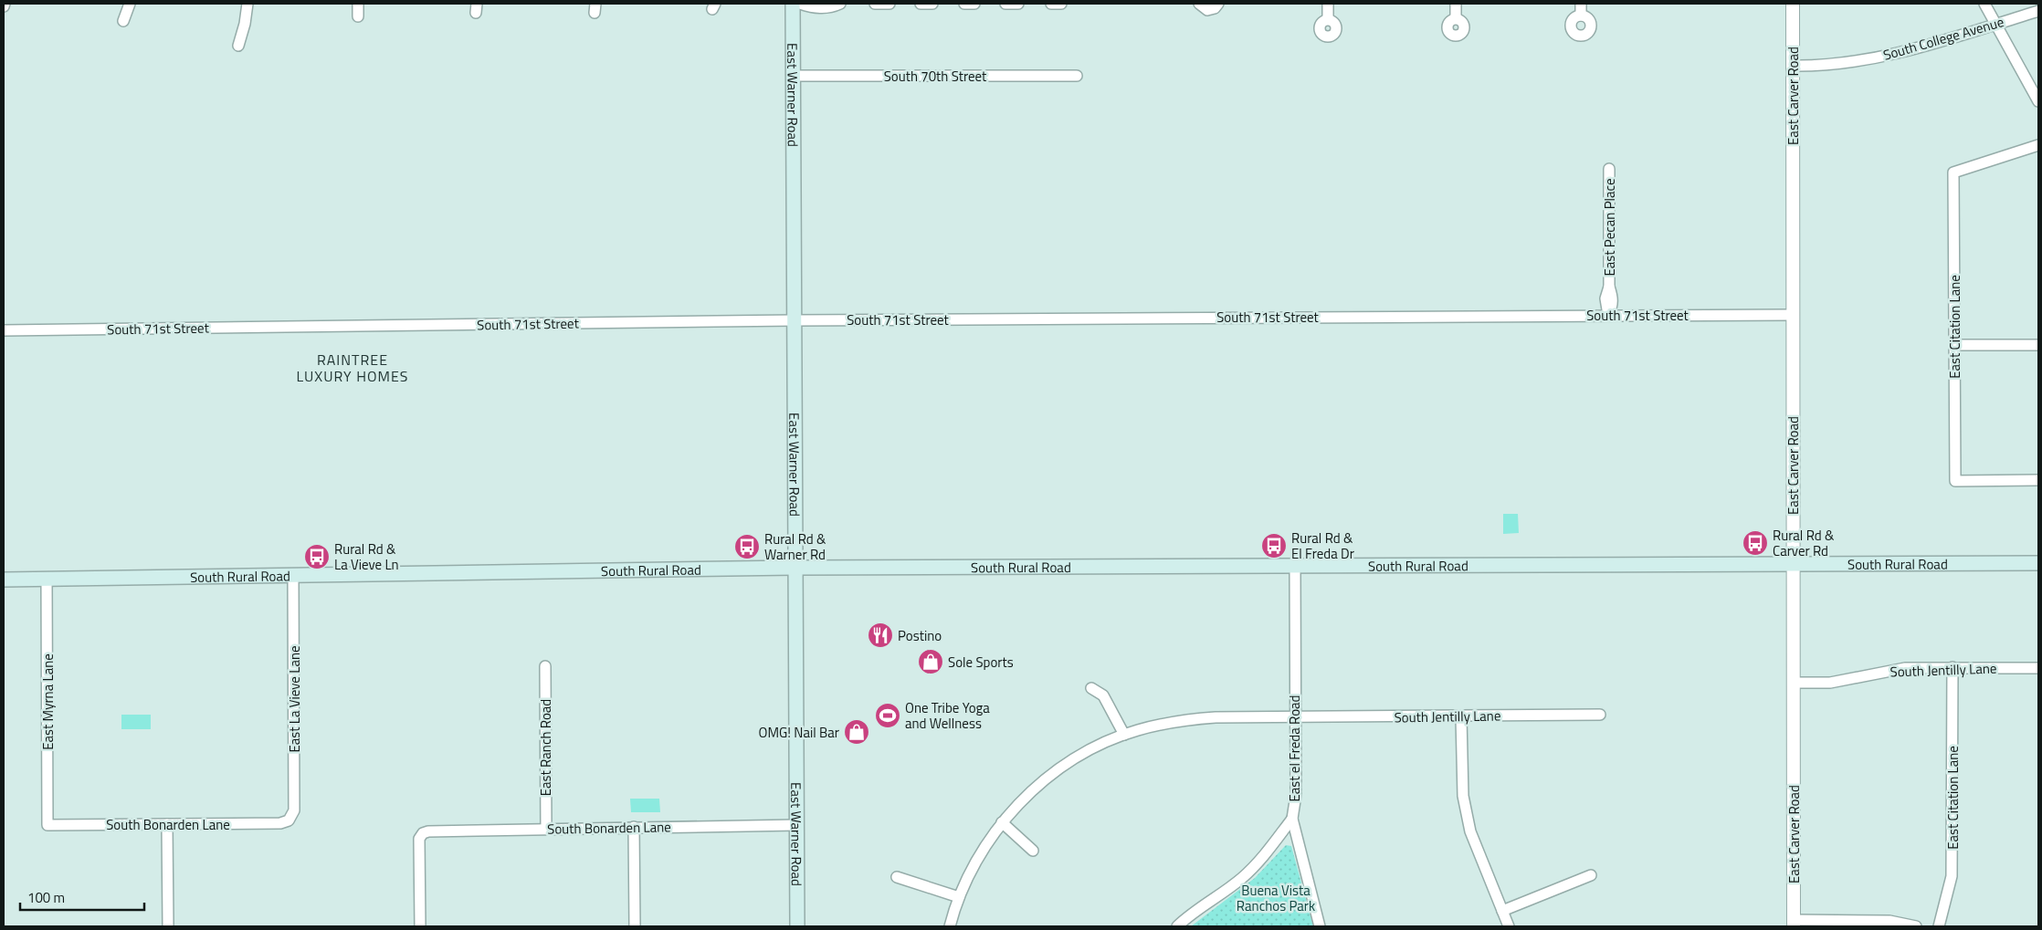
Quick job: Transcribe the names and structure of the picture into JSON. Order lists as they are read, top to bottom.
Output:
{
  "streets": {
    "main road": ["East Warner Road", "South Rural Road"],
    "street": [
      "South College Avenue",
      "South 70th Street",
      "East Carver Road",
      "East Pecan Place",
      "South 71st Street",
      "East Citation Lane",
      "South Jentilly Lane",
      "East La Vieve Lane",
      "East Myrna Lane",
      "East Ranch Road",
      "East el Freda Road",
      "South Bonarden Lane"
    ]
  },
  "crossings": [
    ["South College Avenue", "East Carver Road"],
    ["South 70th Street", "East Warner Road"],
    ["East Warner Road", "South 71st Street"],
    ["East Warner Road", "South Rural Road"],
    ["East Warner Road", "South Bonarden Lane"],
    ["East Carver Road", "South 71st Street"],
    ["East Carver Road", "South Rural Road"],
    ["East Carver Road", "South Jentilly Lane"],
    ["East Pecan Place", "South 71st Street"],
    ["East Citation Lane", "South Jentilly Lane"],
    ["South Rural Road", "East La Vieve Lane"],
    ["South Rural Road", "East Myrna Lane"],
    ["South Rural Road", "East el Freda Road"],
    ["South Jentilly Lane", "East el Freda Road"],
    ["East La Vieve Lane", "South Bonarden Lane"],
    ["East Myrna Lane", "South Bonarden Lane"],
    ["East Ranch Road", "South Bonarden Lane"]
  ],
  "districts": ["RAINTREE LUXURY HOMES"],
  "parks": ["Buena Vista Ranchos Park"],
  "places": {
    "bus stop": [
      "Rural Rd & Carver Rd",
      "Rural Rd & El Freda Dr",
      "Rural Rd & Warner Rd",
      "Rural Rd & La Vieve Ln"
    ],
    "restaurant": ["Postino"],
    "shop": ["Sole Sports", "OMG! Nail Bar"],
    "sports": ["One Tribe Yoga and Wellness"]
  },
  "scale_bar": "100 m"
}
